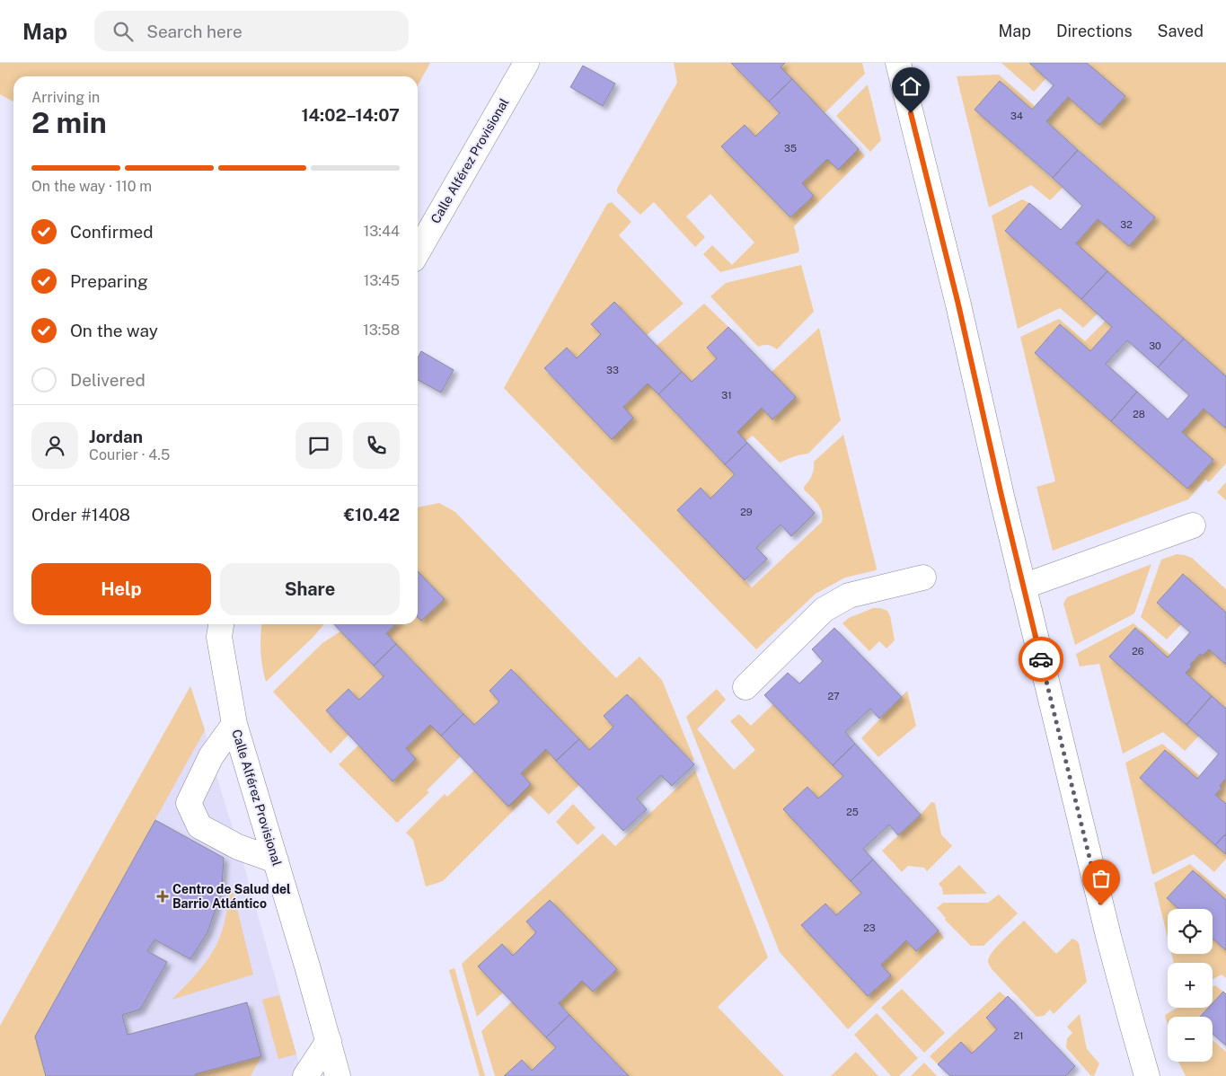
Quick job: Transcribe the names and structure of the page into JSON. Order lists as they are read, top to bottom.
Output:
{
  "streets": {
    "street": ["Calle Alférez Provisional"]
  },
  "places": {
    "health": ["Centro de Salud del Barrio Atlántico"]
  },
  "house_numbers": [
    "34",
    "35",
    "32",
    "30",
    "33",
    "31",
    "28",
    "29",
    "26",
    "27",
    "25",
    "23",
    "21"
  ],
  "page": {
    "header": "Map",
    "search": "Search here",
    "nav": ["Map", "Directions", "Saved"],
    "heading": ["2 min", "Arriving in", "14:02–14:07"],
    "panel": [
      "Jordan",
      "Courier · 4.5",
      "Order #1408",
      "€10.42"
    ],
    "bar": "On the way · 110 m",
    "list": [
      ["Confirmed", "13:44"],
      ["Preparing", "13:45"],
      ["On the way", "13:58"],
      "Delivered"
    ],
    "buttons": ["Help", "Share"],
    "map_buttons": ["+", "−"]
  }
}
